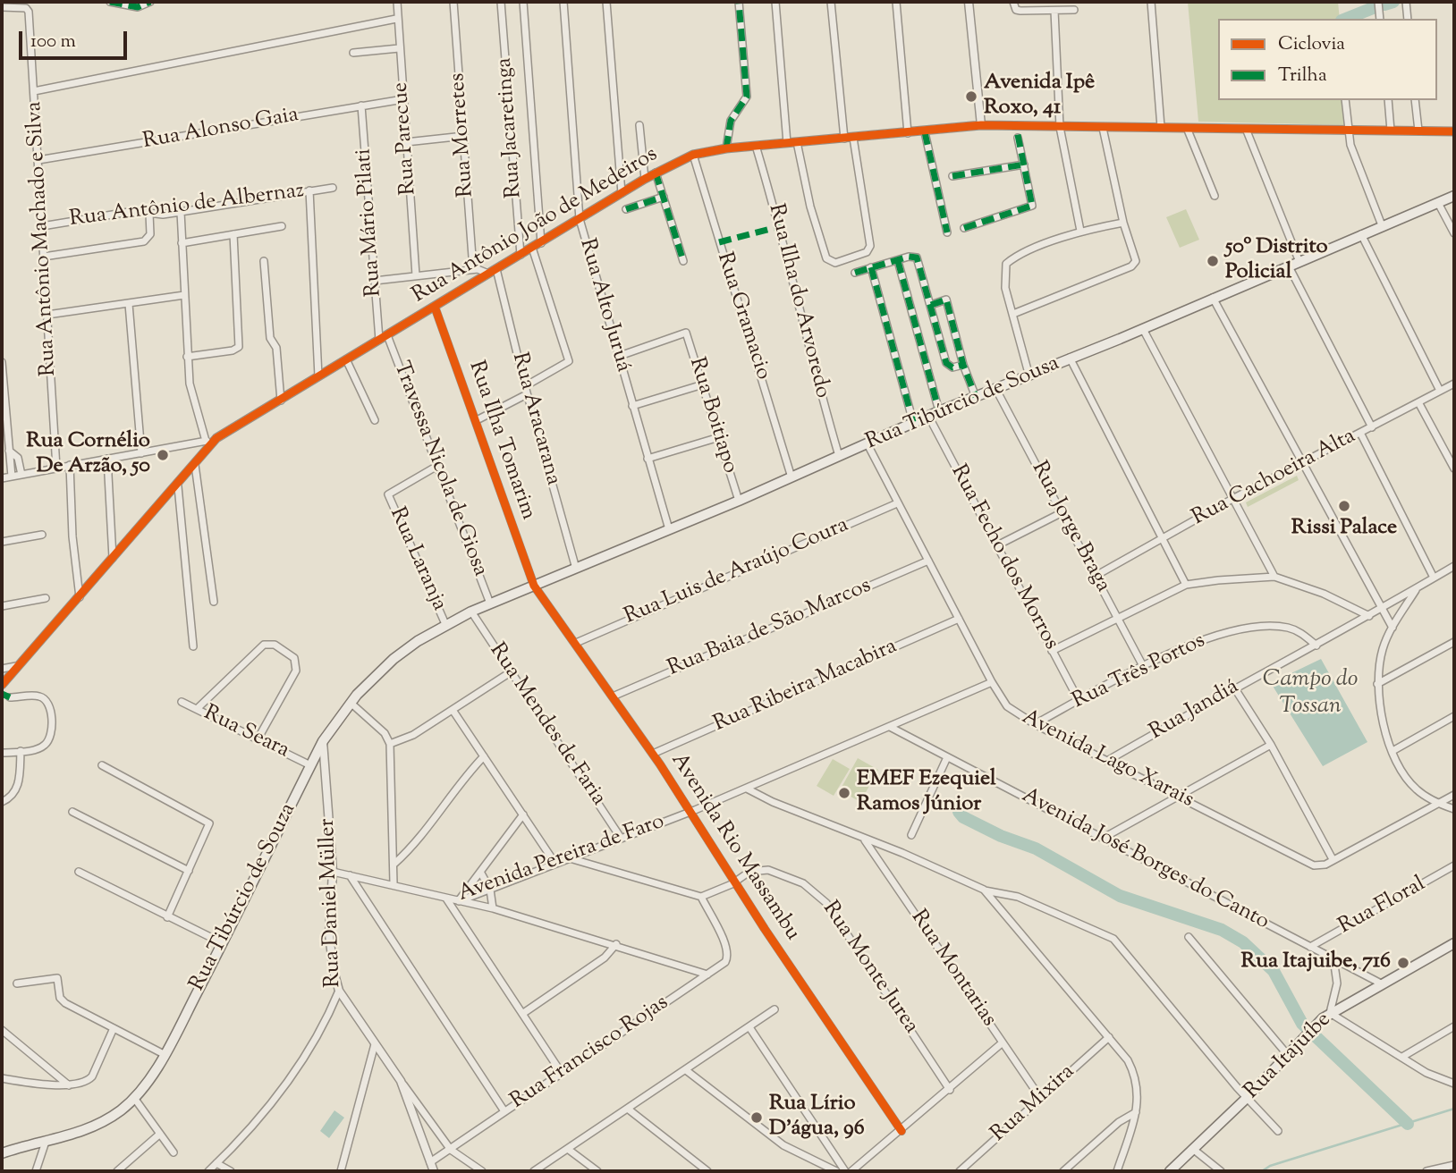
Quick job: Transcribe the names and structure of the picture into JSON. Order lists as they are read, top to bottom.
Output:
{
  "streets": {
    "main road": ["Rua Tibúrcio de Sousa", "Rua Tibúrcio de Souza", "Rua Itajuíbe"],
    "street": [
      "Rua Jacaretinga",
      "Rua Alonso Gaia",
      "Rua Morretes",
      "Rua Parecue",
      "Rua Antônio de Albernaz",
      "Rua Mário Pilati",
      "Rua Antônio João de Medeiros",
      "Rua Antônio Machado e Silva",
      "Rua Ilha do Arvoredo",
      "Rua Alto Juruá",
      "Rua Gramacio",
      "Rua Boitiapo",
      "Rua Aracarana",
      "Rua Ilha Tomarim",
      "Travessa Nicola de Giosa",
      "Rua Cachoeira Alta",
      "Rua Jorge Braga",
      "Rua Fecho dos Morros",
      "Rua Laranja",
      "Rua Luis de Araújo Coura",
      "Rua Baia de São Marcos",
      "Rua Três Portos",
      "Rua Ribeira Macabira",
      "Rua Jandiá",
      "Rua Mendes de Faria",
      "Rua Seara",
      "Avenida Lago Xarais",
      "Avenida Rio Massambu",
      "Avenida Pereira de Faro",
      "Avenida José Borges do Canto",
      "Rua Daniel Müller",
      "Rua Floral",
      "Rua Monte Jurea",
      "Rua Montarias",
      "Rua Francisco Rojas",
      "Rua Mixira"
    ]
  },
  "crossings": [
    ["Rua Jacaretinga", "Rua Antônio João de Medeiros"],
    ["Rua Alonso Gaia", "Rua Parecue"],
    ["Rua Alonso Gaia", "Rua Mário Pilati"],
    ["Rua Alonso Gaia", "Rua Antônio Machado e Silva"],
    ["Rua Antônio de Albernaz", "Rua Antônio Machado e Silva"],
    ["Rua Mário Pilati", "Rua Antônio João de Medeiros"],
    ["Rua Antônio João de Medeiros", "Rua Ilha do Arvoredo"],
    ["Rua Antônio João de Medeiros", "Rua Alto Juruá"],
    ["Rua Antônio João de Medeiros", "Rua Gramacio"],
    ["Rua Antônio João de Medeiros", "Rua Aracarana"],
    ["Rua Antônio João de Medeiros", "Rua Ilha Tomarim"],
    ["Rua Antônio João de Medeiros", "Travessa Nicola de Giosa"],
    ["Rua Ilha do Arvoredo", "Rua Tibúrcio de Sousa"],
    ["Rua Alto Juruá", "Rua Tibúrcio de Sousa"],
    ["Rua Alto Juruá", "Rua Boitiapo"],
    ["Rua Gramacio", "Rua Tibúrcio de Sousa"],
    ["Rua Tibúrcio de Sousa", "Rua Boitiapo"],
    ["Rua Tibúrcio de Sousa", "Rua Aracarana"],
    ["Rua Tibúrcio de Sousa", "Rua Ilha Tomarim"],
    ["Rua Tibúrcio de Sousa", "Travessa Nicola de Giosa"],
    ["Rua Tibúrcio de Sousa", "Rua Jorge Braga"],
    ["Rua Tibúrcio de Sousa", "Rua Fecho dos Morros"],
    ["Rua Tibúrcio de Sousa", "Rua Mendes de Faria"],
    ["Rua Tibúrcio de Sousa", "Avenida Lago Xarais"],
    ["Rua Tibúrcio de Sousa", "Avenida Rio Massambu"],
    ["Rua Tibúrcio de Sousa", "Rua Tibúrcio de Souza"],
    ["Rua Ilha Tomarim", "Avenida Rio Massambu"],
    ["Travessa Nicola de Giosa", "Rua Laranja"],
    ["Rua Cachoeira Alta", "Rua Jorge Braga"],
    ["Rua Jorge Braga", "Rua Três Portos"],
    ["Rua Fecho dos Morros", "Rua Três Portos"],
    ["Rua Laranja", "Rua Tibúrcio de Souza"],
    ["Rua Luis de Araújo Coura", "Avenida Lago Xarais"],
    ["Rua Luis de Araújo Coura", "Avenida Rio Massambu"],
    ["Rua Baia de São Marcos", "Avenida Lago Xarais"],
    ["Rua Baia de São Marcos", "Avenida Rio Massambu"],
    ["Rua Três Portos", "Rua Jandiá"],
    ["Rua Três Portos", "Avenida Lago Xarais"],
    ["Rua Ribeira Macabira", "Avenida Lago Xarais"],
    ["Rua Ribeira Macabira", "Avenida Rio Massambu"],
    ["Rua Jandiá", "Avenida Lago Xarais"],
    ["Rua Mendes de Faria", "Avenida Pereira de Faro"],
    ["Rua Mendes de Faria", "Rua Tibúrcio de Souza"],
    ["Rua Seara", "Rua Tibúrcio de Souza"],
    ["Avenida Lago Xarais", "Avenida Pereira de Faro"],
    ["Avenida Rio Massambu", "Avenida Pereira de Faro"],
    ["Avenida Rio Massambu", "Rua Monte Jurea"],
    ["Avenida Pereira de Faro", "Avenida José Borges do Canto"],
    ["Avenida Pereira de Faro", "Rua Daniel Müller"],
    ["Avenida José Borges do Canto", "Rua Floral"],
    ["Avenida José Borges do Canto", "Rua Itajuíbe"],
    ["Rua Tibúrcio de Souza", "Rua Daniel Müller"],
    ["Rua Monte Jurea", "Rua Francisco Rojas"],
    ["Rua Montarias", "Rua Mixira"]
  ],
  "water": ["Campo do Tossan"],
  "places": [
    "Avenida Ipê Roxo, 41",
    "50º Distrito Policial",
    "Rua Cornélio De Arzão, 50",
    "Rissi Palace",
    "EMEF Ezequiel Ramos Júnior",
    "Rua Itajuibe, 716",
    "Rua Lírio D'água, 96"
  ],
  "legend": ["Ciclovia", "Trilha"],
  "scale_bar": "100 m"
}
